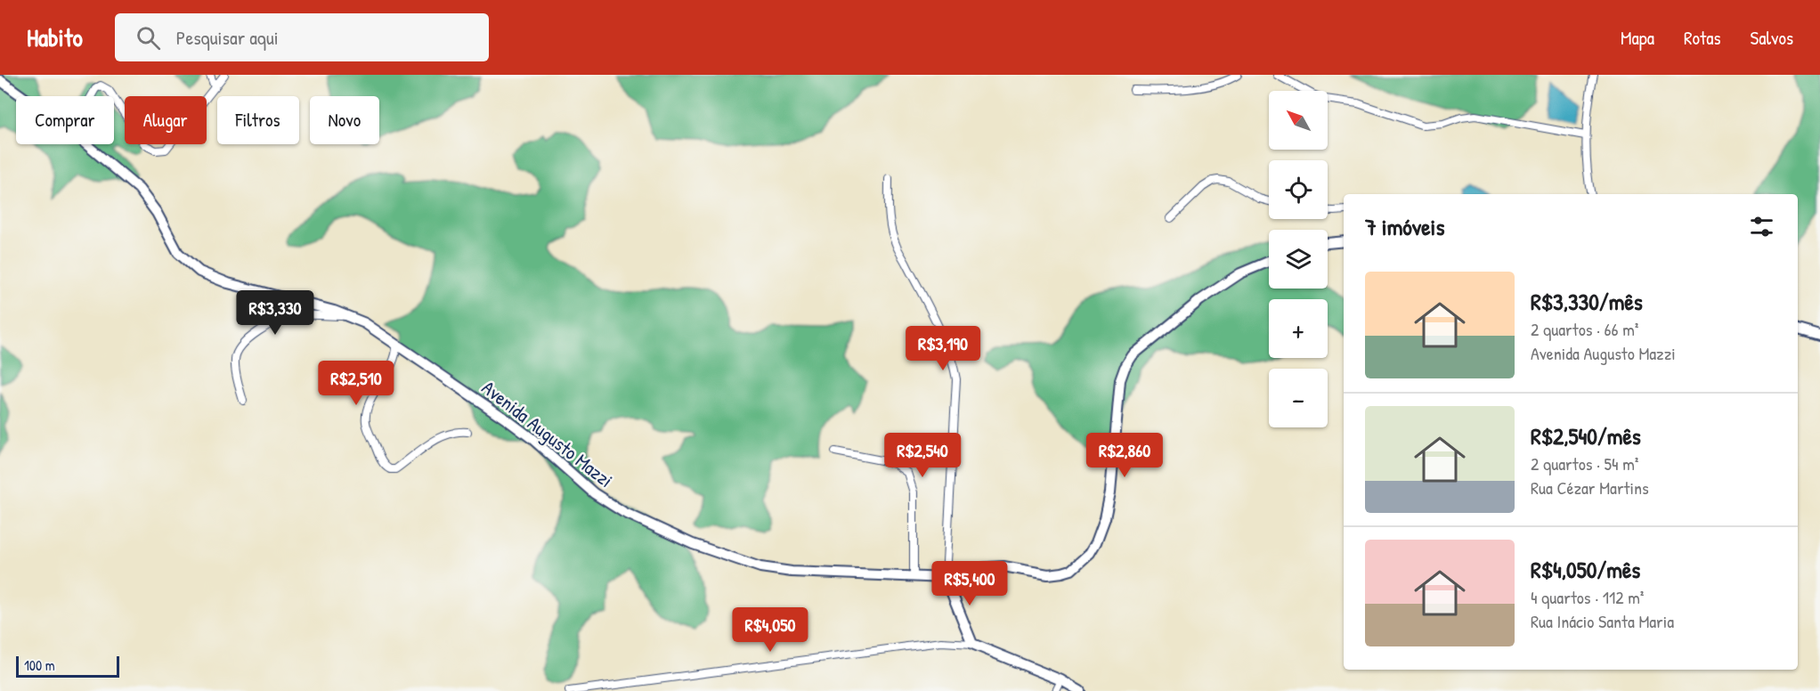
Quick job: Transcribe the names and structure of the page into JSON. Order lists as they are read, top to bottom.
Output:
{
  "streets": {
    "street": ["Avenida Augusto Mazzi"]
  },
  "scale_bar": "100 m",
  "north": "top left",
  "page": {
    "header": "Habito",
    "search": "Pesquisar aqui",
    "nav": ["Mapa", "Rotas", "Salvos"],
    "map_buttons": ["+", "−"],
    "chip": [
      "Comprar",
      "Alugar",
      "Filtros",
      "Novo"
    ],
    "heading": "7 imóveis",
    "list": [
      {
        "name": "R$3,330/mês",
        "note": "2 quartos · 66 m² · Avenida Augusto Mazzi"
      },
      {
        "name": "R$2,540/mês",
        "note": "2 quartos · 54 m² · Rua Cézar Martins"
      },
      {
        "name": "R$4,050/mês",
        "note": "4 quartos · 112 m² · Rua Inácio Santa Maria"
      }
    ],
    "price": [
      "R$3,330",
      "R$3,190",
      "R$2,510",
      "R$2,540",
      "R$2,860",
      "R$5,400",
      "R$4,050"
    ],
    "scale": "100 m"
  }
}
